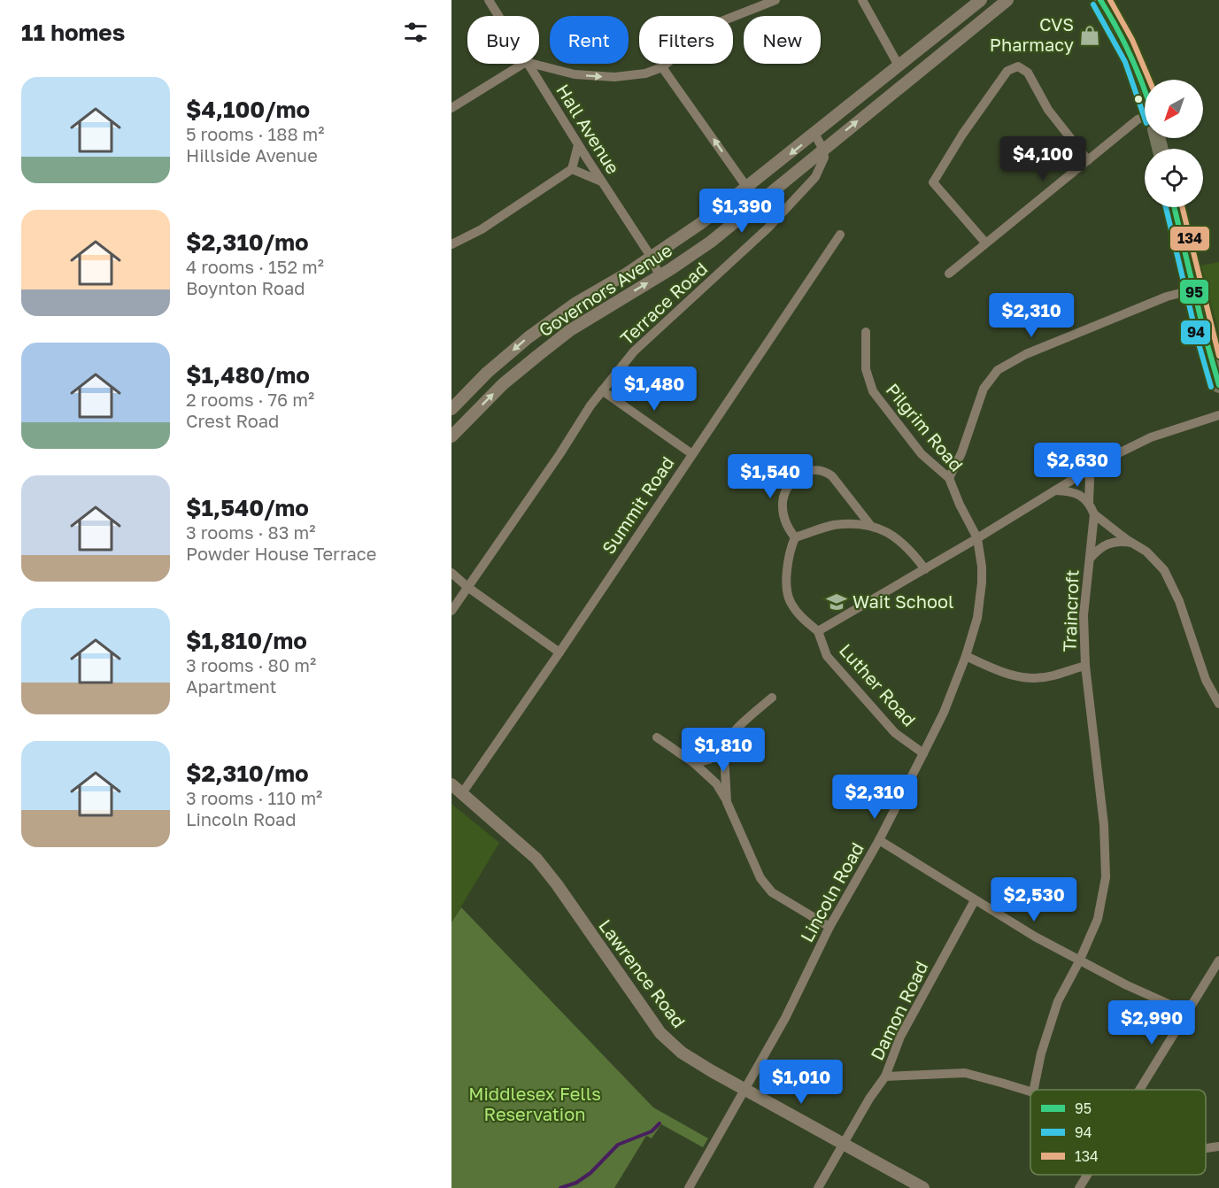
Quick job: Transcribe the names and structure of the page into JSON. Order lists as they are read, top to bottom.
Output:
{
  "streets": {
    "street": [
      "Hall Avenue",
      "Governors Avenue",
      "Terrace Road",
      "Pilgrim Road",
      "Summit Road",
      "Traincroft",
      "Luther Road",
      "Lincoln Road",
      "Lawrence Road",
      "Damon Road"
    ]
  },
  "crossings": [
    ["Hall Avenue", "Governors Avenue"],
    ["Governors Avenue", "Terrace Road"],
    ["Pilgrim Road", "Lincoln Road"],
    ["Summit Road", "Lawrence Road"],
    ["Traincroft", "Lincoln Road"],
    ["Luther Road", "Lincoln Road"],
    ["Lincoln Road", "Lawrence Road"],
    ["Lawrence Road", "Damon Road"]
  ],
  "parks": ["Middlesex Fells Reservation"],
  "places": {
    "shop": ["CVS Pharmacy"],
    "school or university": ["Wait School"]
  },
  "lines": ["transit line 95", "transit line 134", "transit line 94"],
  "legend": ["95", "94", "134"],
  "north": "bottom left",
  "page": {
    "heading": "11 homes",
    "chip": [
      "Buy",
      "Rent",
      "Filters",
      "New"
    ],
    "list": [
      {
        "name": "$4,100/mo",
        "note": "5 rooms · 188 m² · Hillside Avenue"
      },
      {
        "name": "$2,310/mo",
        "note": "4 rooms · 152 m² · Boynton Road"
      },
      {
        "name": "$1,480/mo",
        "note": "2 rooms · 76 m² · Crest Road"
      },
      {
        "name": "$1,540/mo",
        "note": "3 rooms · 83 m² · Powder House Terrace"
      },
      {
        "name": "$1,810/mo",
        "note": "3 rooms · 80 m² · Apartment"
      },
      {
        "name": "$2,310/mo",
        "note": "3 rooms · 110 m² · Lincoln Road"
      }
    ],
    "price": [
      "$4,100",
      "$1,390",
      "$2,310",
      "$1,480",
      "$2,630",
      "$1,540",
      "$1,810",
      "$2,310",
      "$2,530",
      "$2,990",
      "$1,010"
    ]
  }
}
